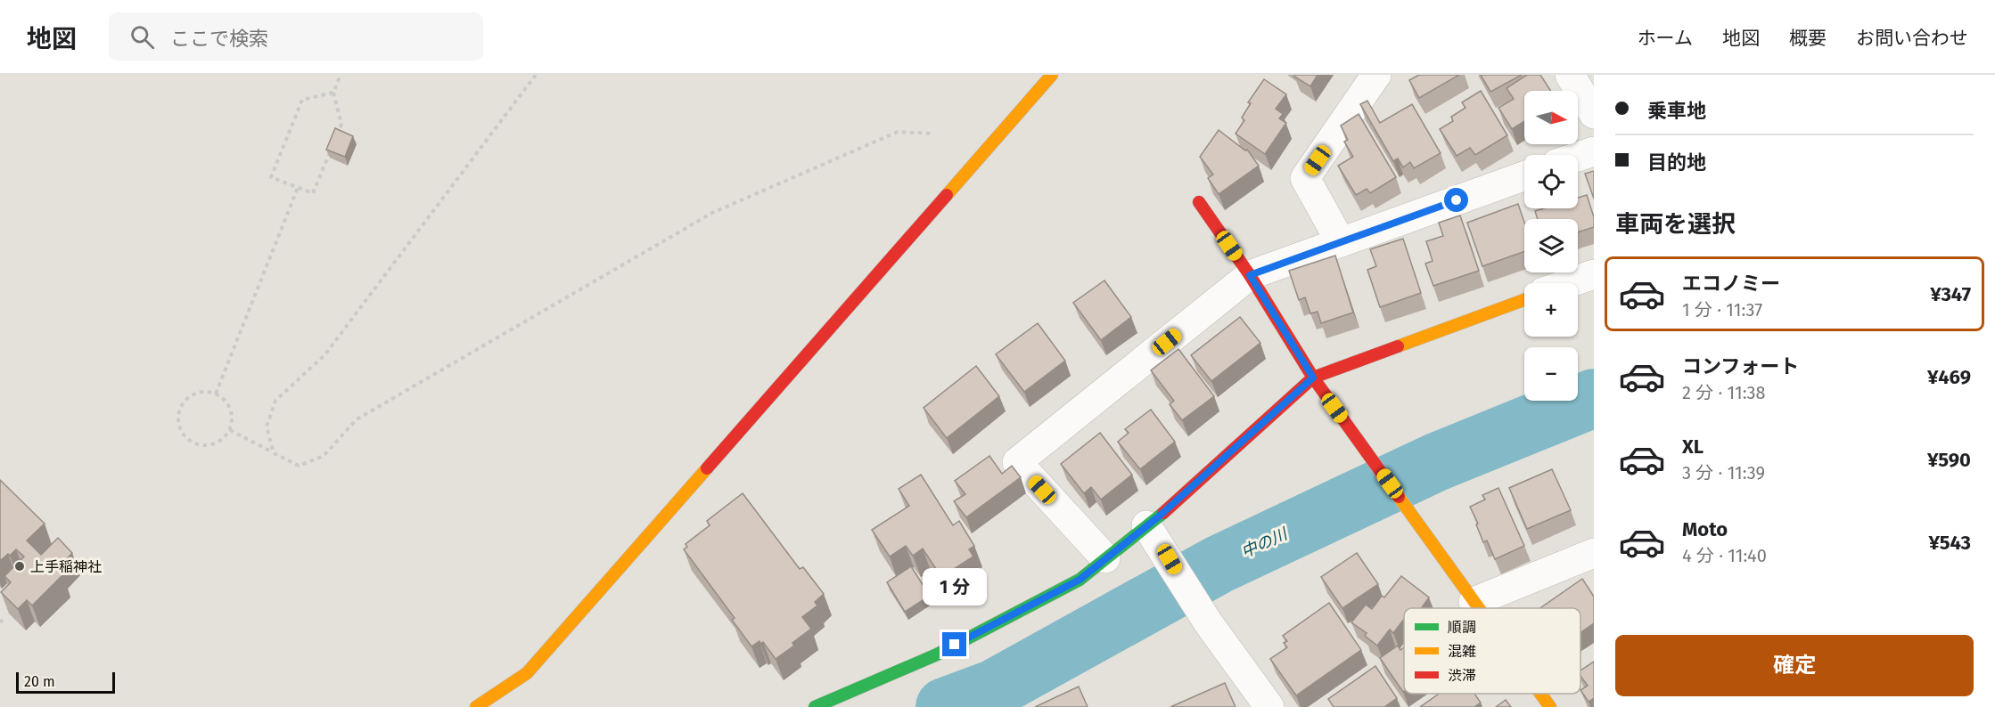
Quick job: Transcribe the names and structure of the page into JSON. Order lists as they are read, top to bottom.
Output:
{
  "water": ["中の川"],
  "places": ["上手稲神社"],
  "legend": ["順調", "混雑", "渋滞"],
  "scale_bar": "20 m",
  "north": "right",
  "page": {
    "header": "地図",
    "search": "ここで検索",
    "nav": [
      "ホーム",
      "地図",
      "概要",
      "お問い合わせ"
    ],
    "banner": ["乗車地", "目的地"],
    "map_buttons": ["+", "−"],
    "heading": "車両を選択",
    "list": [
      {
        "name": "エコノミー",
        "note": "1 分 · 11:37",
        "value": "¥347"
      },
      {
        "name": "コンフォート",
        "note": "2 分 · 11:38",
        "value": "¥469"
      },
      {
        "name": "XL",
        "note": "3 分 · 11:39",
        "value": "¥590"
      },
      {
        "name": "Moto",
        "note": "4 分 · 11:40",
        "value": "¥543"
      }
    ],
    "bubble": "1 分",
    "buttons": "確定",
    "scale": "20 m"
  }
}
